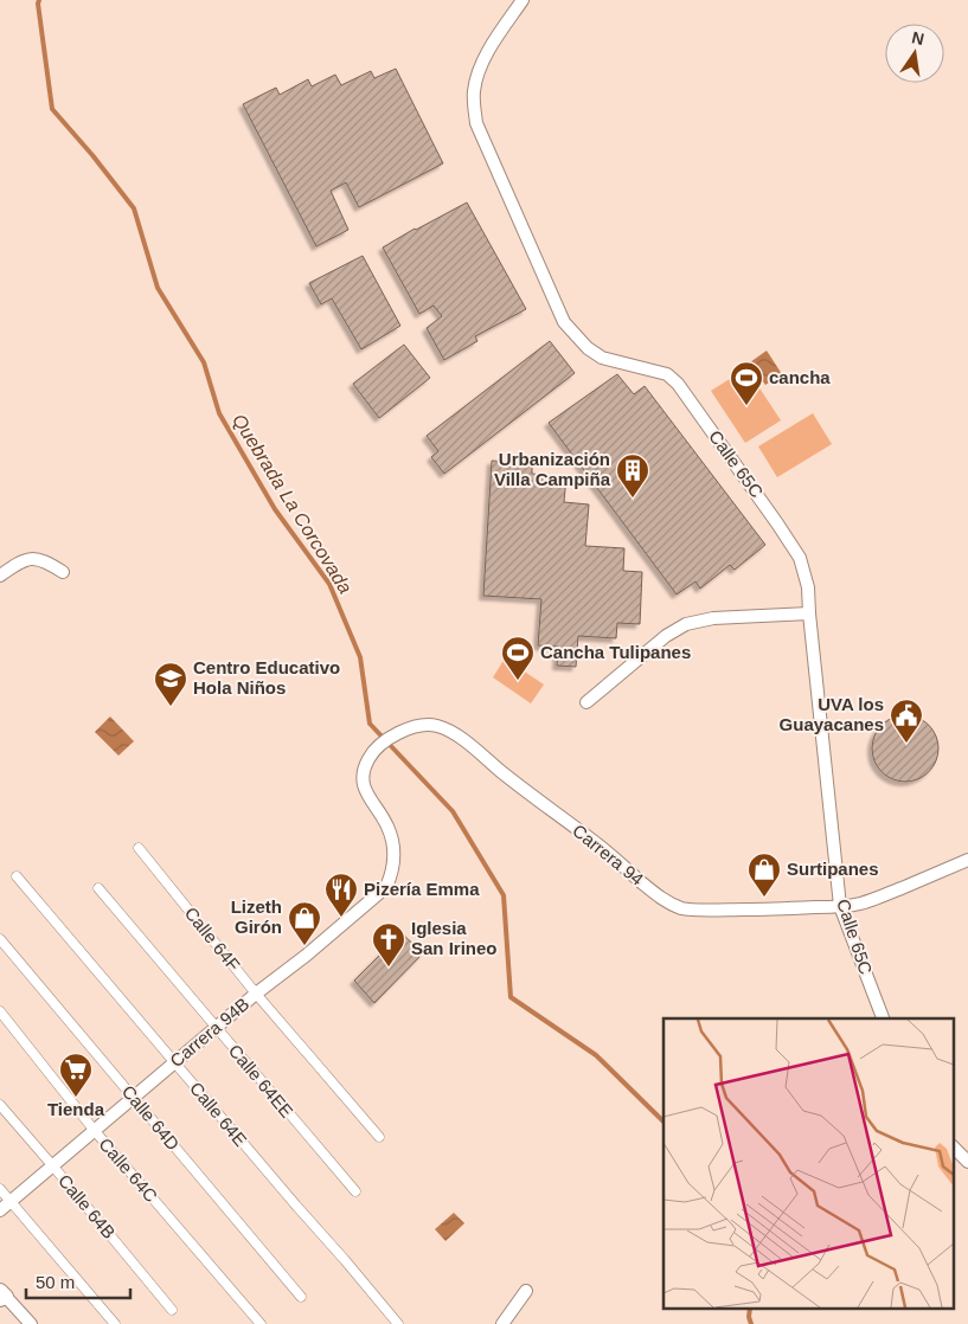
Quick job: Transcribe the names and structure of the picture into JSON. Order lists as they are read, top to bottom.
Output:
{
  "streets": {
    "street": [
      "Calle 65C",
      "Carrera 94",
      "Calle 64F",
      "Carrera 94B",
      "Calle 64EE",
      "Calle 64E",
      "Calle 64D",
      "Calle 64C",
      "Calle 64B"
    ]
  },
  "crossings": [
    ["Calle 65C", "Carrera 94"],
    ["Carrera 94", "Carrera 94B"],
    ["Calle 64F", "Carrera 94B"],
    ["Carrera 94B", "Calle 64EE"],
    ["Carrera 94B", "Calle 64E"],
    ["Carrera 94B", "Calle 64D"],
    ["Carrera 94B", "Calle 64C"],
    ["Carrera 94B", "Calle 64B"]
  ],
  "water": ["Quebrada La Corcovada"],
  "places": {
    "sports": ["cancha", "Cancha Tulipanes"],
    "building": ["Urbanización Villa Campiña"],
    "school or university": ["Centro Educativo Hola Niños"],
    "public building": ["UVA los Guayacanes"],
    "shop": ["Surtipanes", "Lizeth Girón"],
    "restaurant": ["Pizería Emma"],
    "church": ["Iglesia San Irineo"],
    "supermarket": ["Tienda"]
  },
  "scale_bar": "50 m",
  "north": "top"
}
